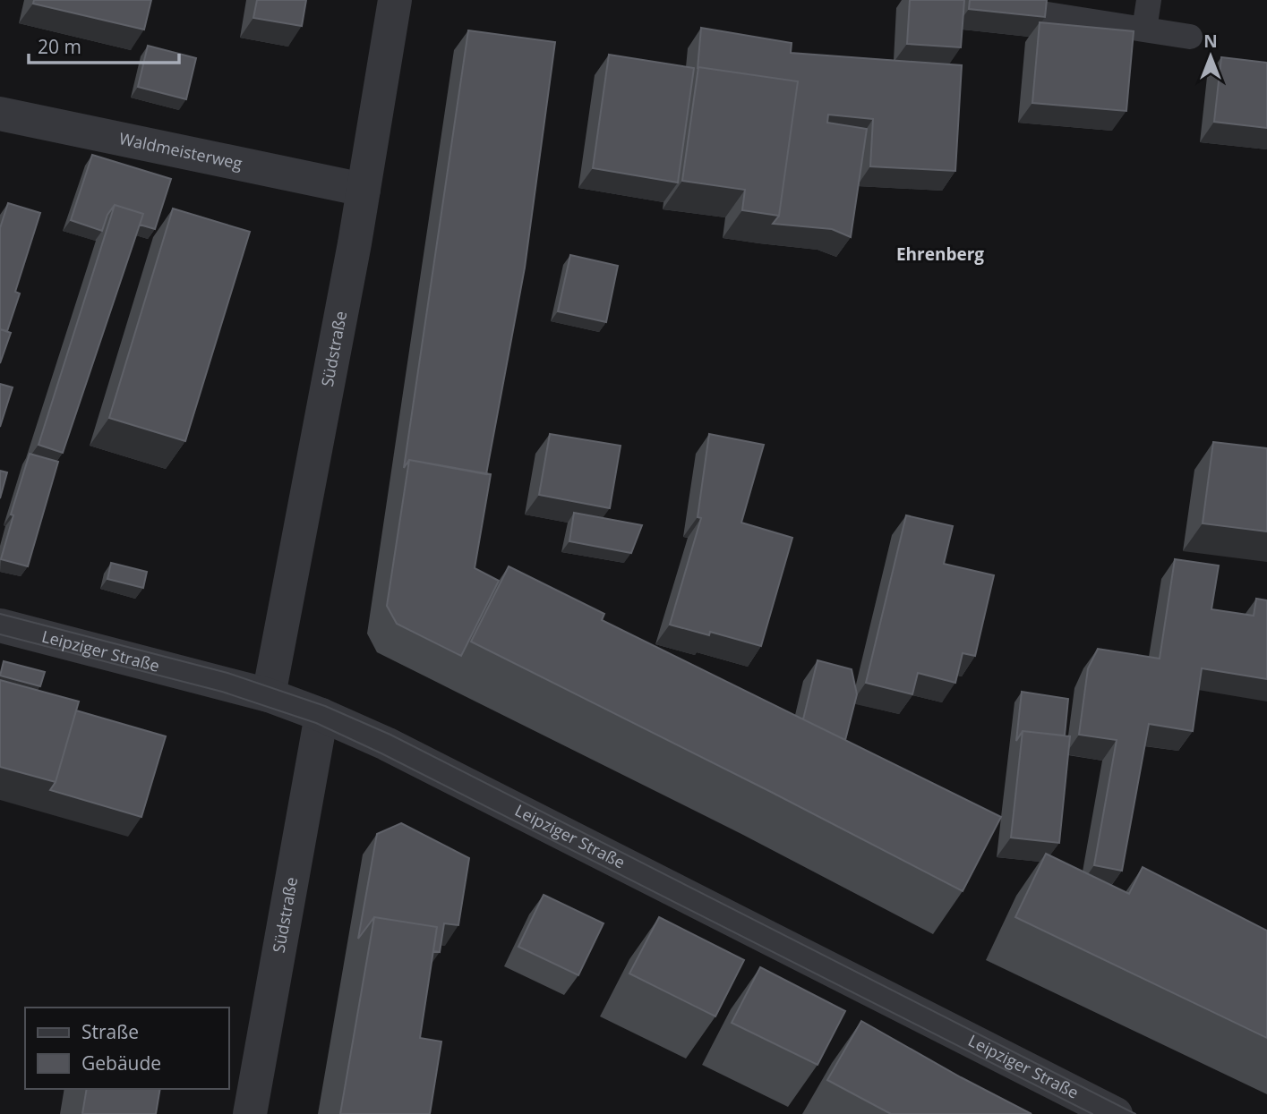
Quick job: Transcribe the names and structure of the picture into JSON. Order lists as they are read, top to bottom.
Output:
{
  "streets": {
    "street": ["Waldmeisterweg", "Südstraße", "Leipziger Straße"]
  },
  "crossings": [
    ["Waldmeisterweg", "Südstraße"],
    ["Südstraße", "Leipziger Straße"]
  ],
  "districts": ["Ehrenberg"],
  "legend": ["Straße", "Gebäude"],
  "scale_bar": "20 m",
  "north": "top"
}
